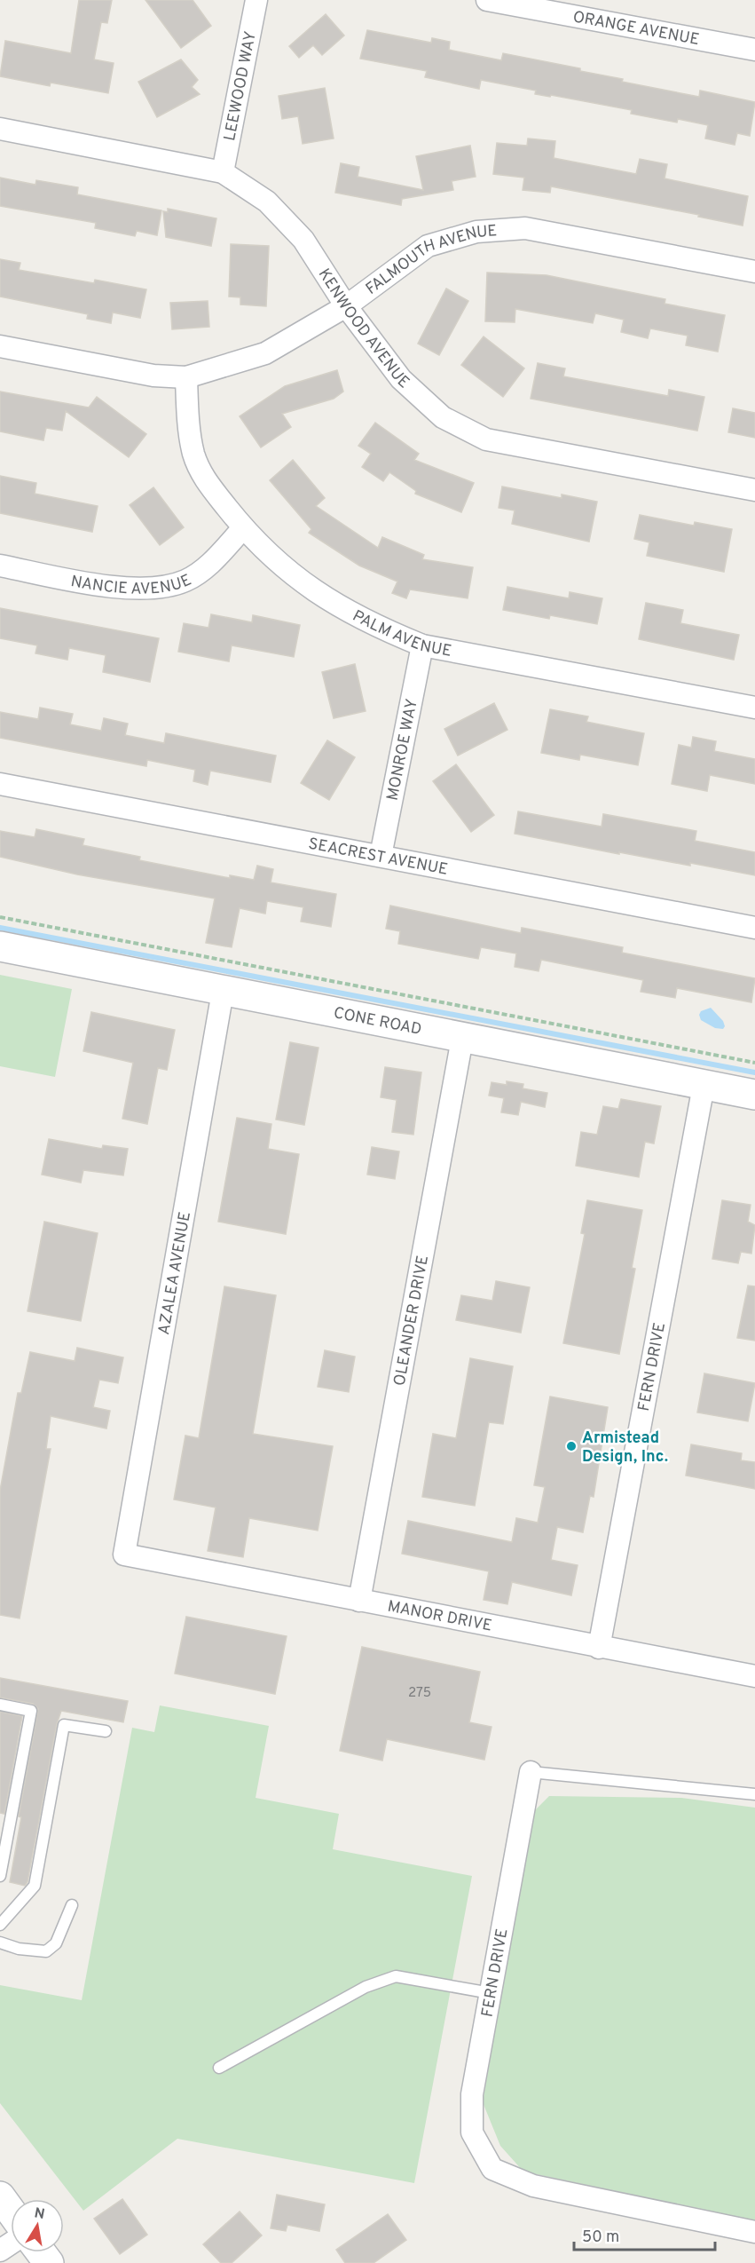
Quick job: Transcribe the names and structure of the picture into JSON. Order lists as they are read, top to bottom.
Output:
{
  "streets": {
    "street": [
      "ORANGE AVENUE",
      "LEEWOOD WAY",
      "FALMOUTH AVENUE",
      "KENWOOD AVENUE",
      "NANCIE AVENUE",
      "PALM AVENUE",
      "MONROE WAY",
      "SEACREST AVENUE",
      "CONE ROAD",
      "AZALEA AVENUE",
      "OLEANDER DRIVE",
      "FERN DRIVE",
      "MANOR DRIVE"
    ]
  },
  "crossings": [
    ["LEEWOOD WAY", "KENWOOD AVENUE"],
    ["FALMOUTH AVENUE", "KENWOOD AVENUE"],
    ["FALMOUTH AVENUE", "PALM AVENUE"],
    ["NANCIE AVENUE", "PALM AVENUE"],
    ["PALM AVENUE", "MONROE WAY"],
    ["MONROE WAY", "SEACREST AVENUE"],
    ["CONE ROAD", "AZALEA AVENUE"],
    ["CONE ROAD", "OLEANDER DRIVE"],
    ["CONE ROAD", "FERN DRIVE"],
    ["AZALEA AVENUE", "MANOR DRIVE"],
    ["OLEANDER DRIVE", "MANOR DRIVE"],
    ["FERN DRIVE", "MANOR DRIVE"]
  ],
  "places": ["Armistead Design, Inc."],
  "house_numbers": ["275"],
  "scale_bar": "50 m",
  "north": "top"
}
